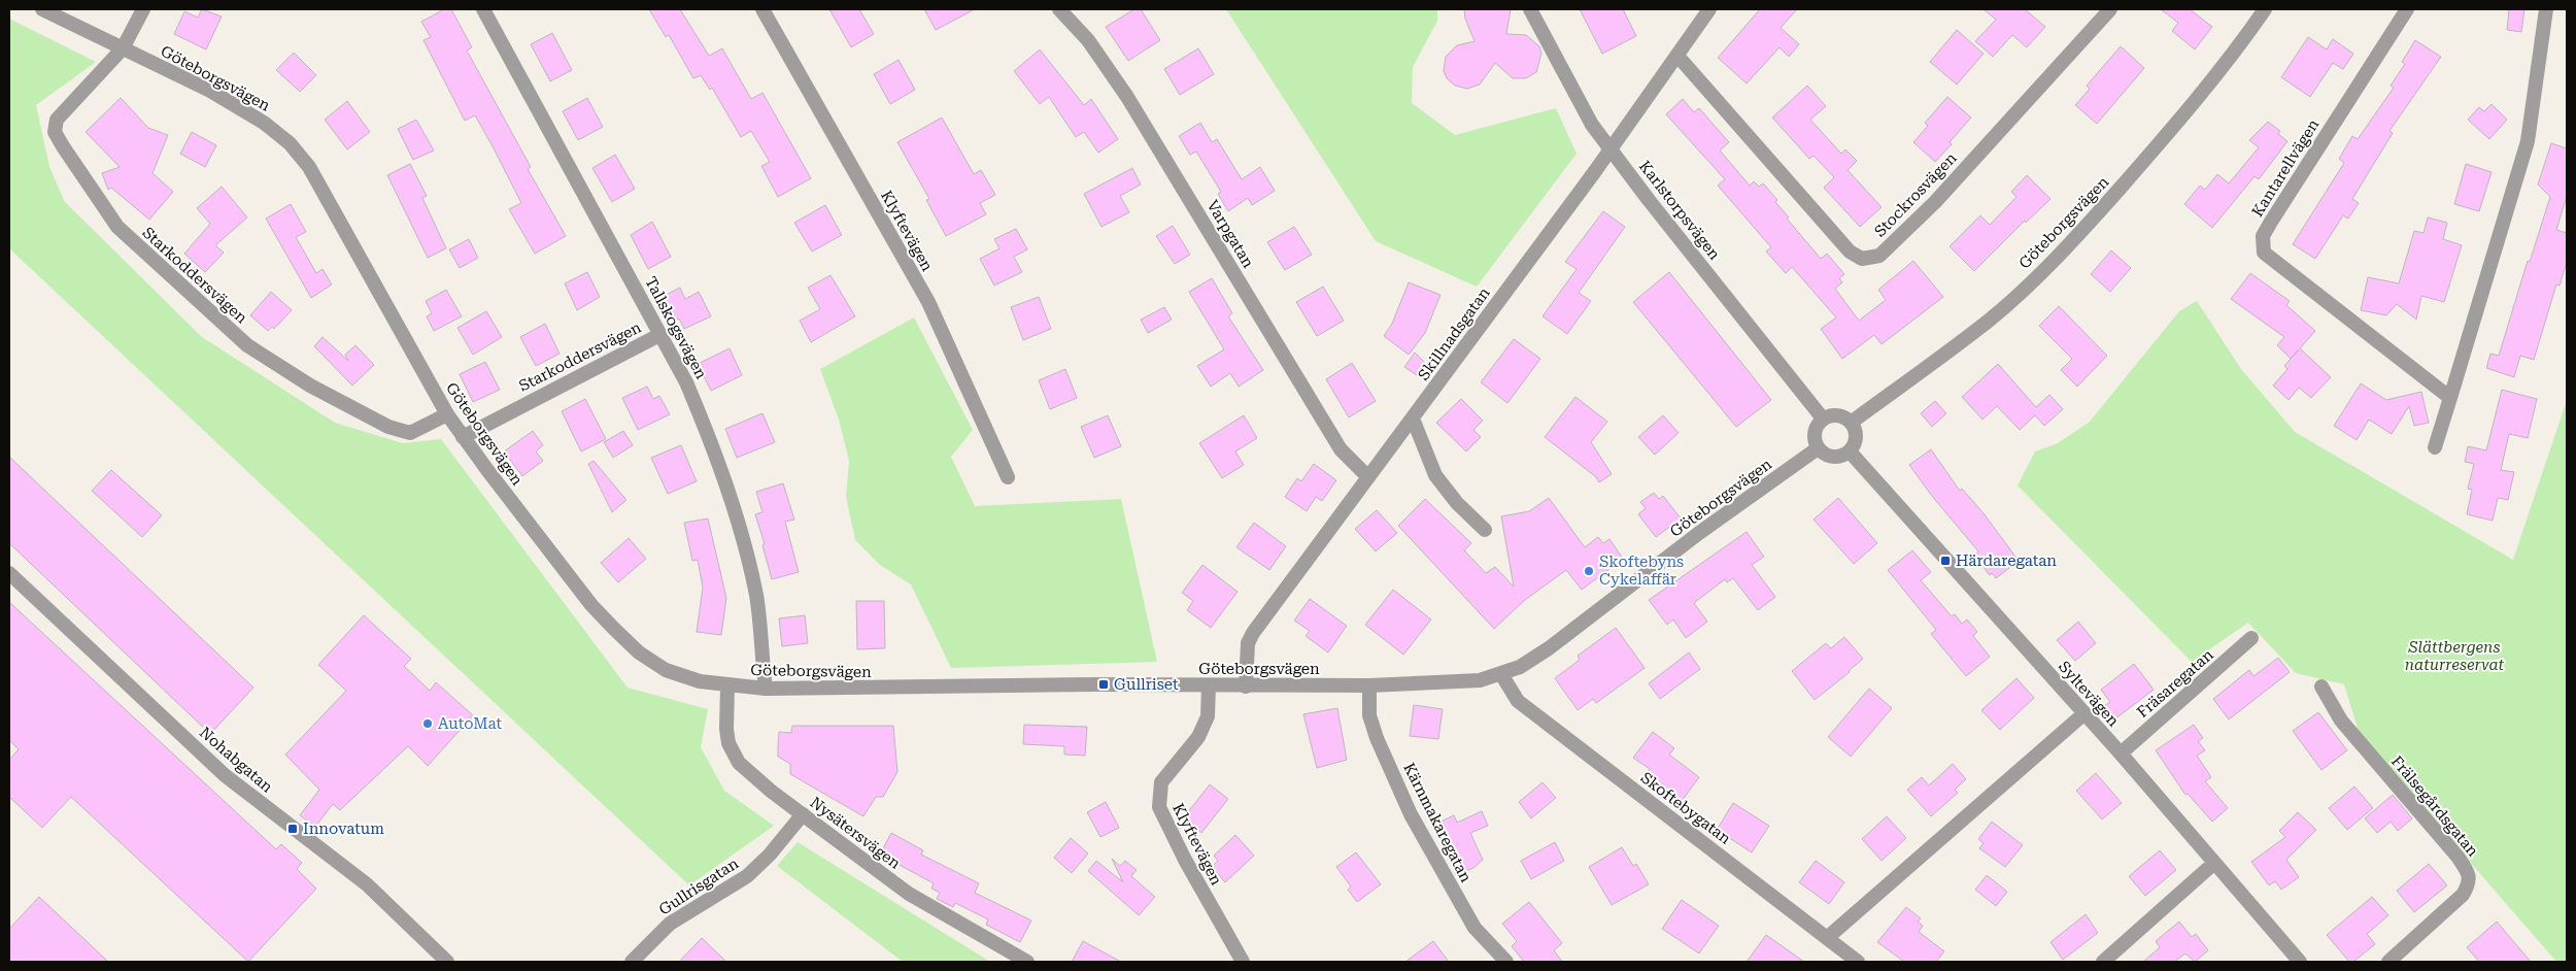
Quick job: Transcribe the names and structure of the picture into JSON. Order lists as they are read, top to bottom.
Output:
{
  "streets": {
    "street": [
      "Göteborgsvägen",
      "Kantarellvägen",
      "Stockrosvägen",
      "Karlstorpsvägen",
      "Klyftevägen",
      "Varpgatan",
      "Starkoddersvägen",
      "Tallskogsvägen",
      "Skillnadsgatan",
      "Fräsaregatan",
      "Syltevägen",
      "Nohabgatan",
      "Frälsegårdsgatan",
      "Skoftebygatan",
      "Kärnmakaregatan",
      "Nysätersvägen",
      "Gullrisgatan"
    ]
  },
  "crossings": [
    ["Göteborgsvägen", "Karlstorpsvägen"],
    ["Göteborgsvägen", "Klyftevägen"],
    ["Göteborgsvägen", "Starkoddersvägen"],
    ["Göteborgsvägen", "Tallskogsvägen"],
    ["Göteborgsvägen", "Skillnadsgatan"],
    ["Göteborgsvägen", "Syltevägen"],
    ["Göteborgsvägen", "Skoftebygatan"],
    ["Göteborgsvägen", "Kärnmakaregatan"],
    ["Göteborgsvägen", "Nysätersvägen"],
    ["Stockrosvägen", "Skillnadsgatan"],
    ["Karlstorpsvägen", "Skillnadsgatan"],
    ["Karlstorpsvägen", "Syltevägen"],
    ["Varpgatan", "Skillnadsgatan"],
    ["Starkoddersvägen", "Tallskogsvägen"],
    ["Fräsaregatan", "Syltevägen"],
    ["Nysätersvägen", "Gullrisgatan"]
  ],
  "parks": ["Slättbergens naturreservat"],
  "places": {
    "transit": ["Härdaregatan", "Gullriset", "Innovatum"],
    "other": ["Skoftebyns Cykelaffär", "AutoMat"]
  }
}
